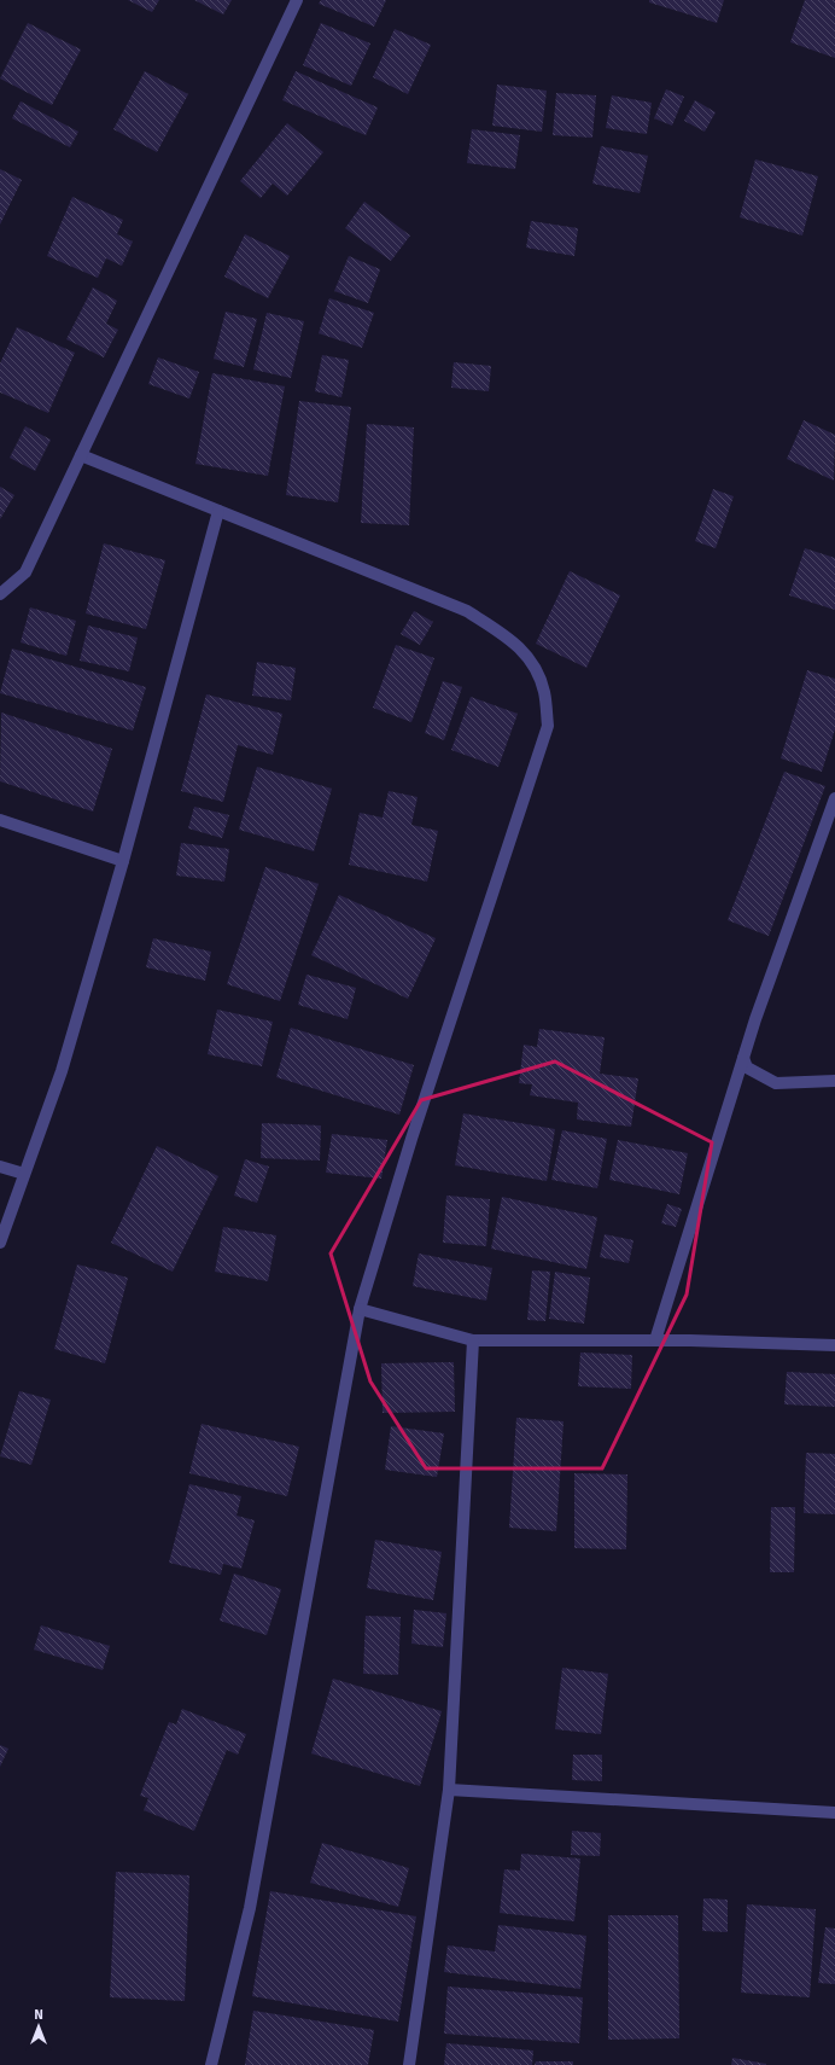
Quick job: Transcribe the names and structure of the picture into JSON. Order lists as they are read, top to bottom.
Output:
{
  "north": "top"
}
